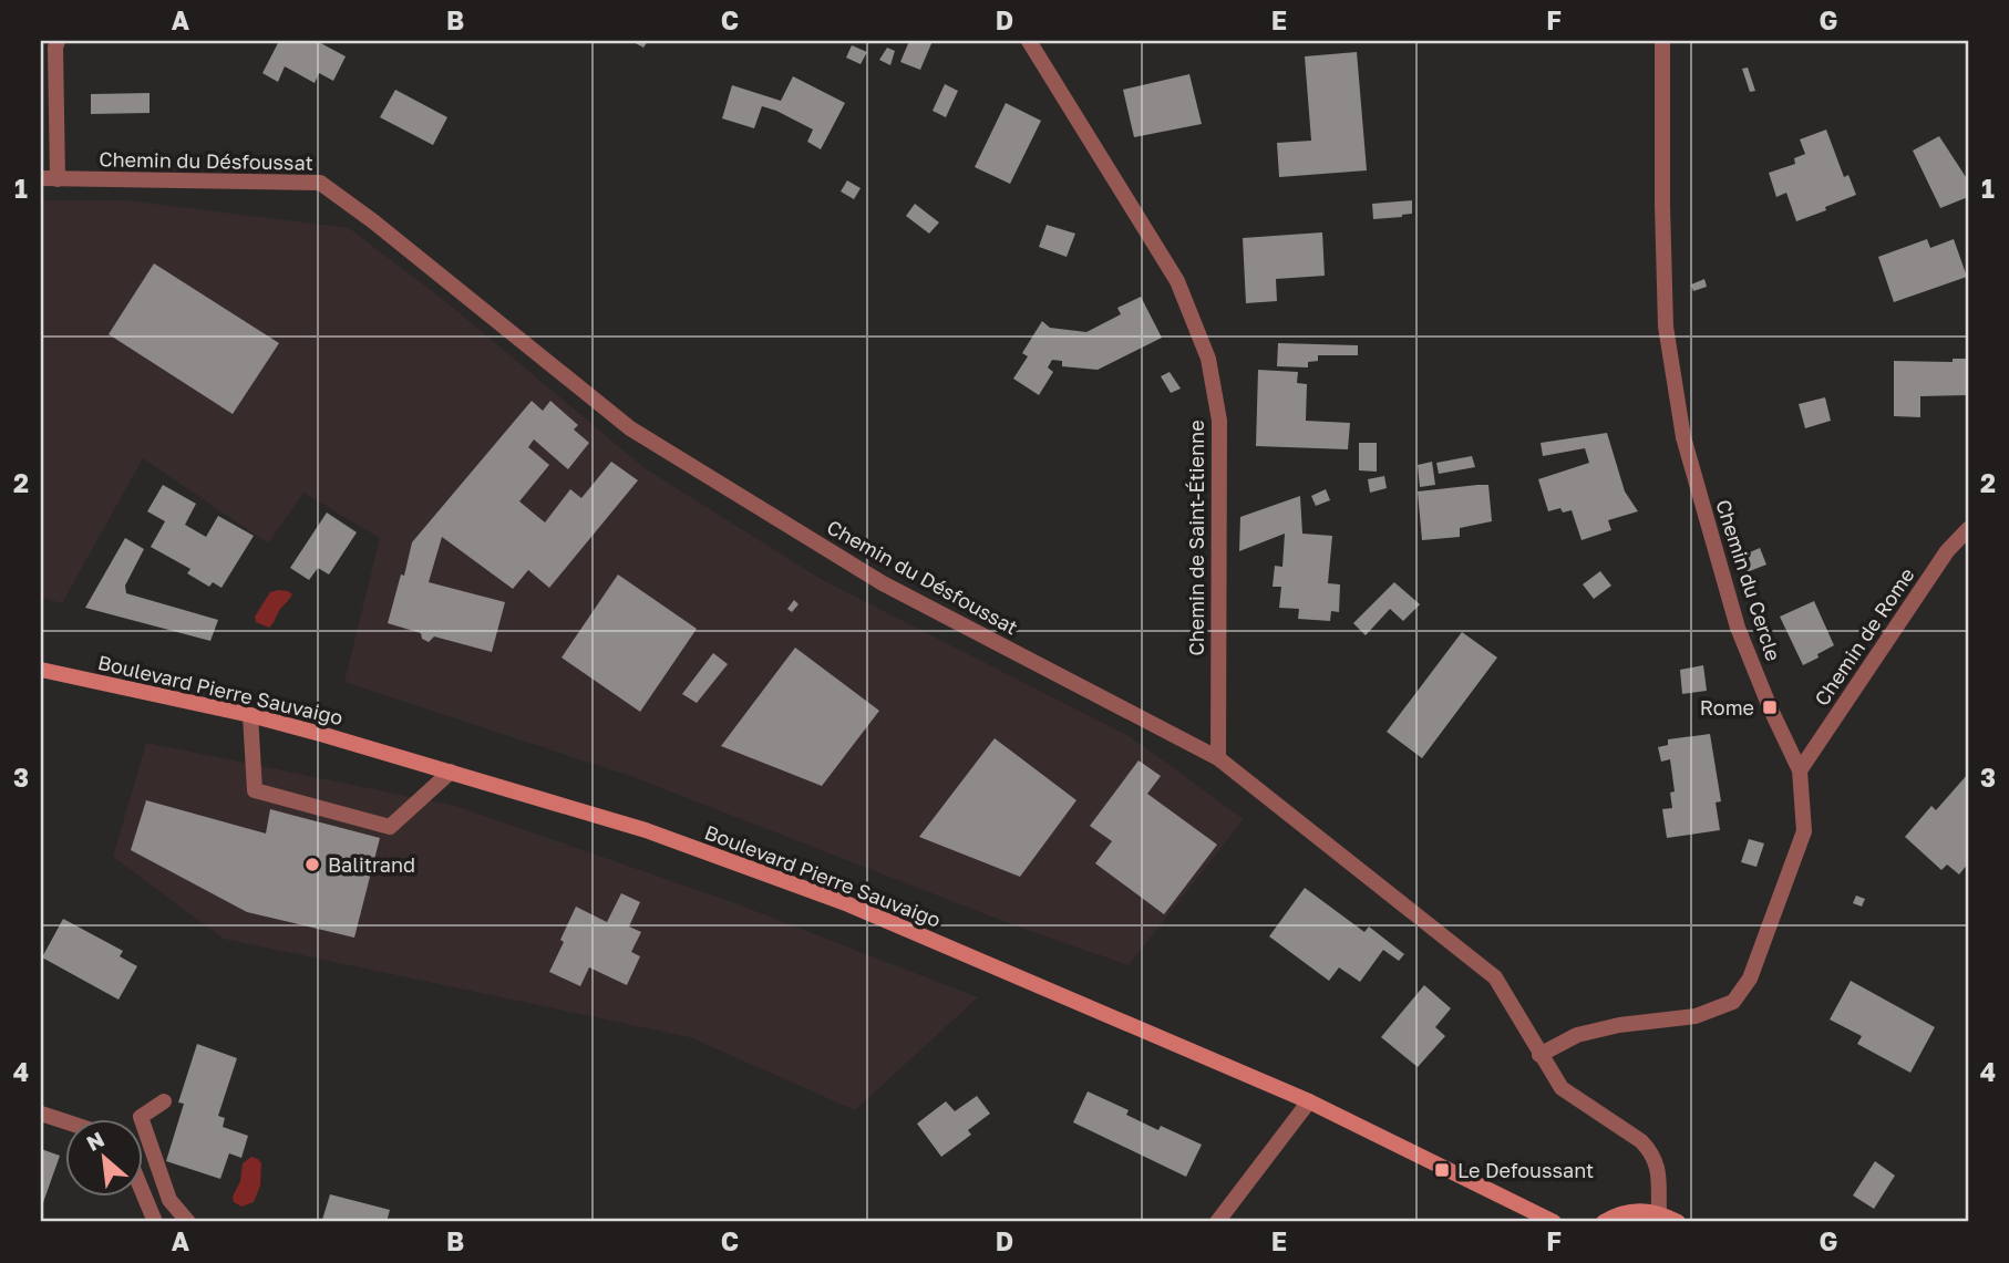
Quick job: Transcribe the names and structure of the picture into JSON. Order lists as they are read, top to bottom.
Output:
{
  "streets": {
    "main road": ["Boulevard Pierre Sauvaigo"],
    "street": [
      "Chemin du Désfoussat",
      "Chemin de Saint-Étienne",
      "Chemin du Cercle",
      "Chemin de Rome"
    ]
  },
  "crossings": [
    ["Chemin du Désfoussat", "Chemin de Saint-Étienne"],
    ["Chemin du Désfoussat", "Chemin du Cercle"],
    ["Chemin du Cercle", "Chemin de Rome"]
  ],
  "places": {
    "transit": ["Rome", "Le Defoussant"],
    "other": ["Balitrand"]
  },
  "north": "top left",
  "grid": {
    "columns": [
      "A",
      "B",
      "C",
      "D",
      "E",
      "F",
      "G"
    ],
    "rows": [
      "1",
      "2",
      "3",
      "4"
    ]
  }
}
